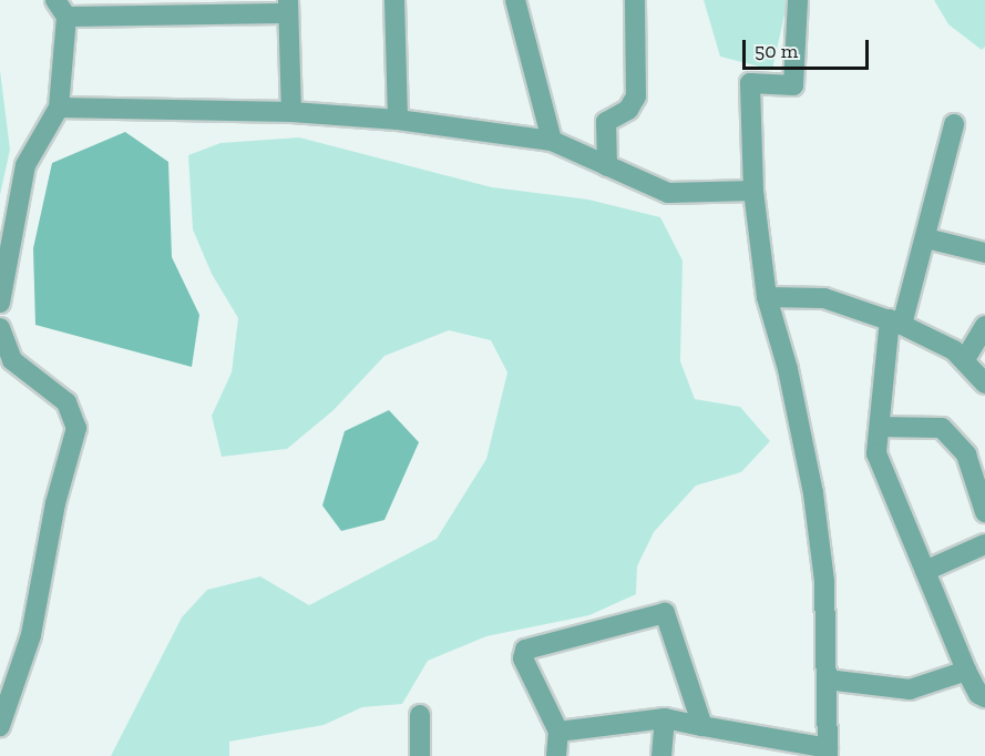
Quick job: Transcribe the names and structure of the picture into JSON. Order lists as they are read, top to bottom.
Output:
{
  "scale_bar": "50 m"
}
